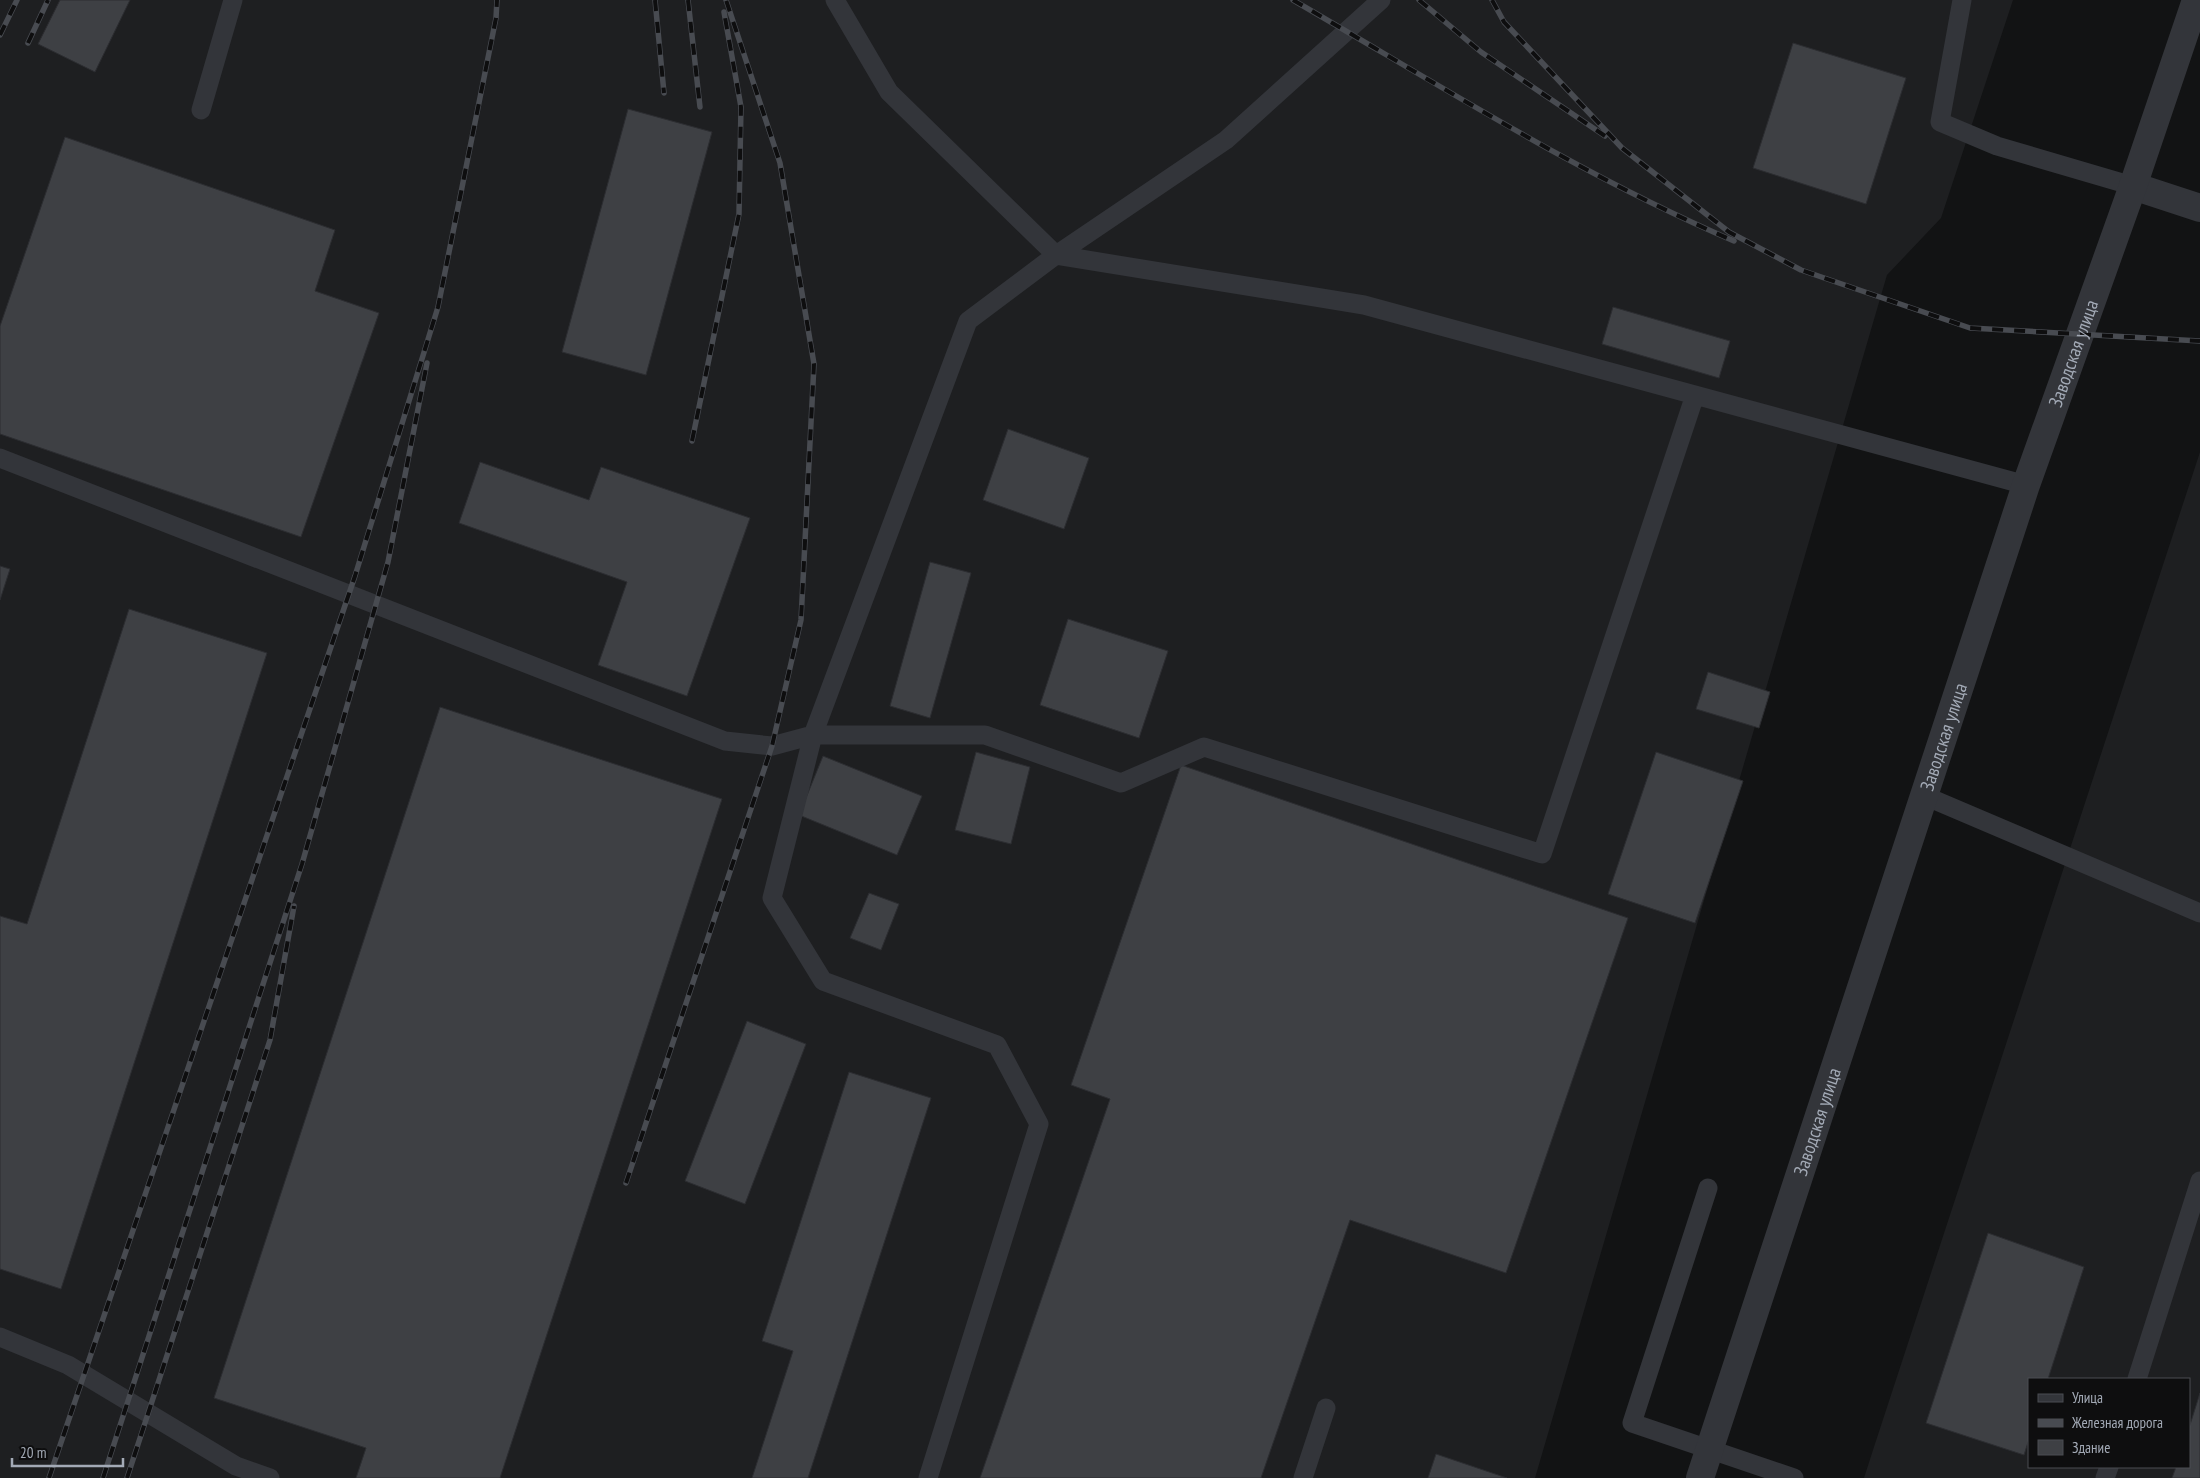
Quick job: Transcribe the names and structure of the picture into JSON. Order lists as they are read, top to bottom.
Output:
{
  "streets": {
    "street": ["Заводская улица"]
  },
  "legend": ["Улица", "Железная дорога", "Здание"],
  "scale_bar": "20 m"
}
